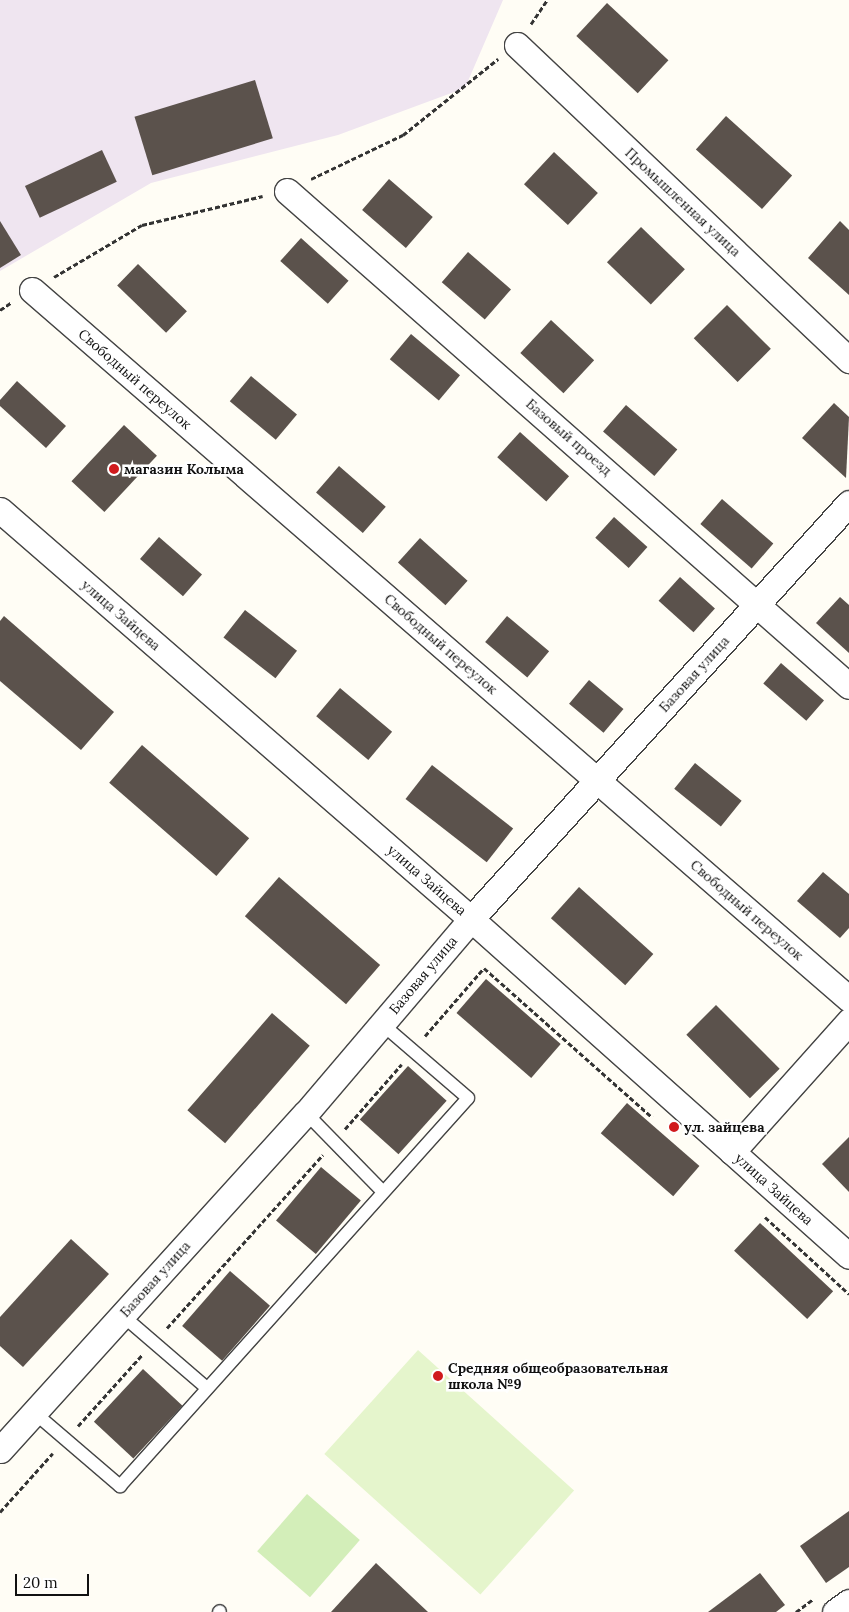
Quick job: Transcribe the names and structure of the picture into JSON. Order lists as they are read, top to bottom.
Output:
{
  "streets": {
    "street": [
      "Промышленная улица",
      "Свободный переулок",
      "Базовый проезд",
      "улица Зайцева",
      "Базовая улица"
    ]
  },
  "crossings": [
    ["Свободный переулок", "Базовая улица"],
    ["Базовый проезд", "Базовая улица"],
    ["улица Зайцева", "Базовая улица"]
  ],
  "places": ["магазин Колыма", "ул. зайцева", "Средняя общеобразовательная школа №9"],
  "scale_bar": "20 m"
}
